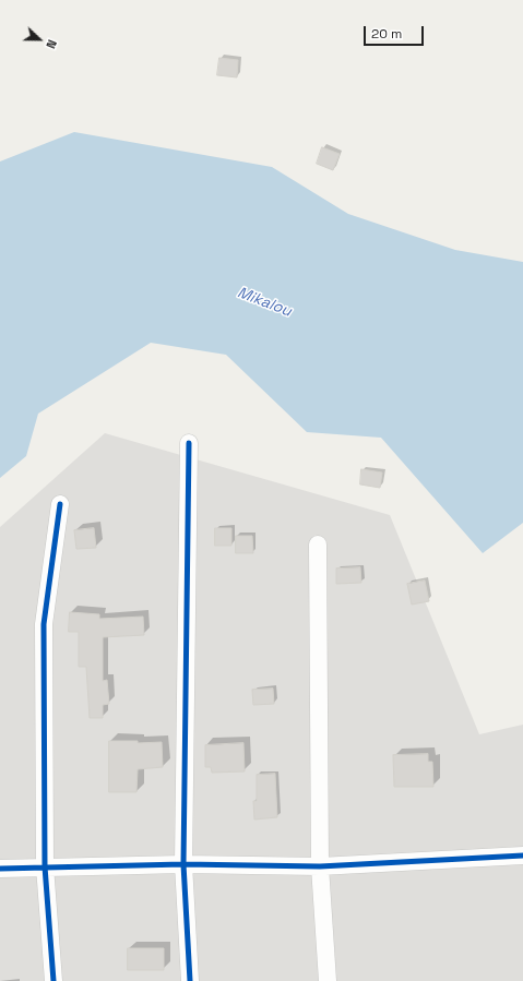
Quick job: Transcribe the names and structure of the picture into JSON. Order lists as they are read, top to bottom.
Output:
{
  "water": ["Mikalou"],
  "scale_bar": "20 m",
  "north": "right"
}
